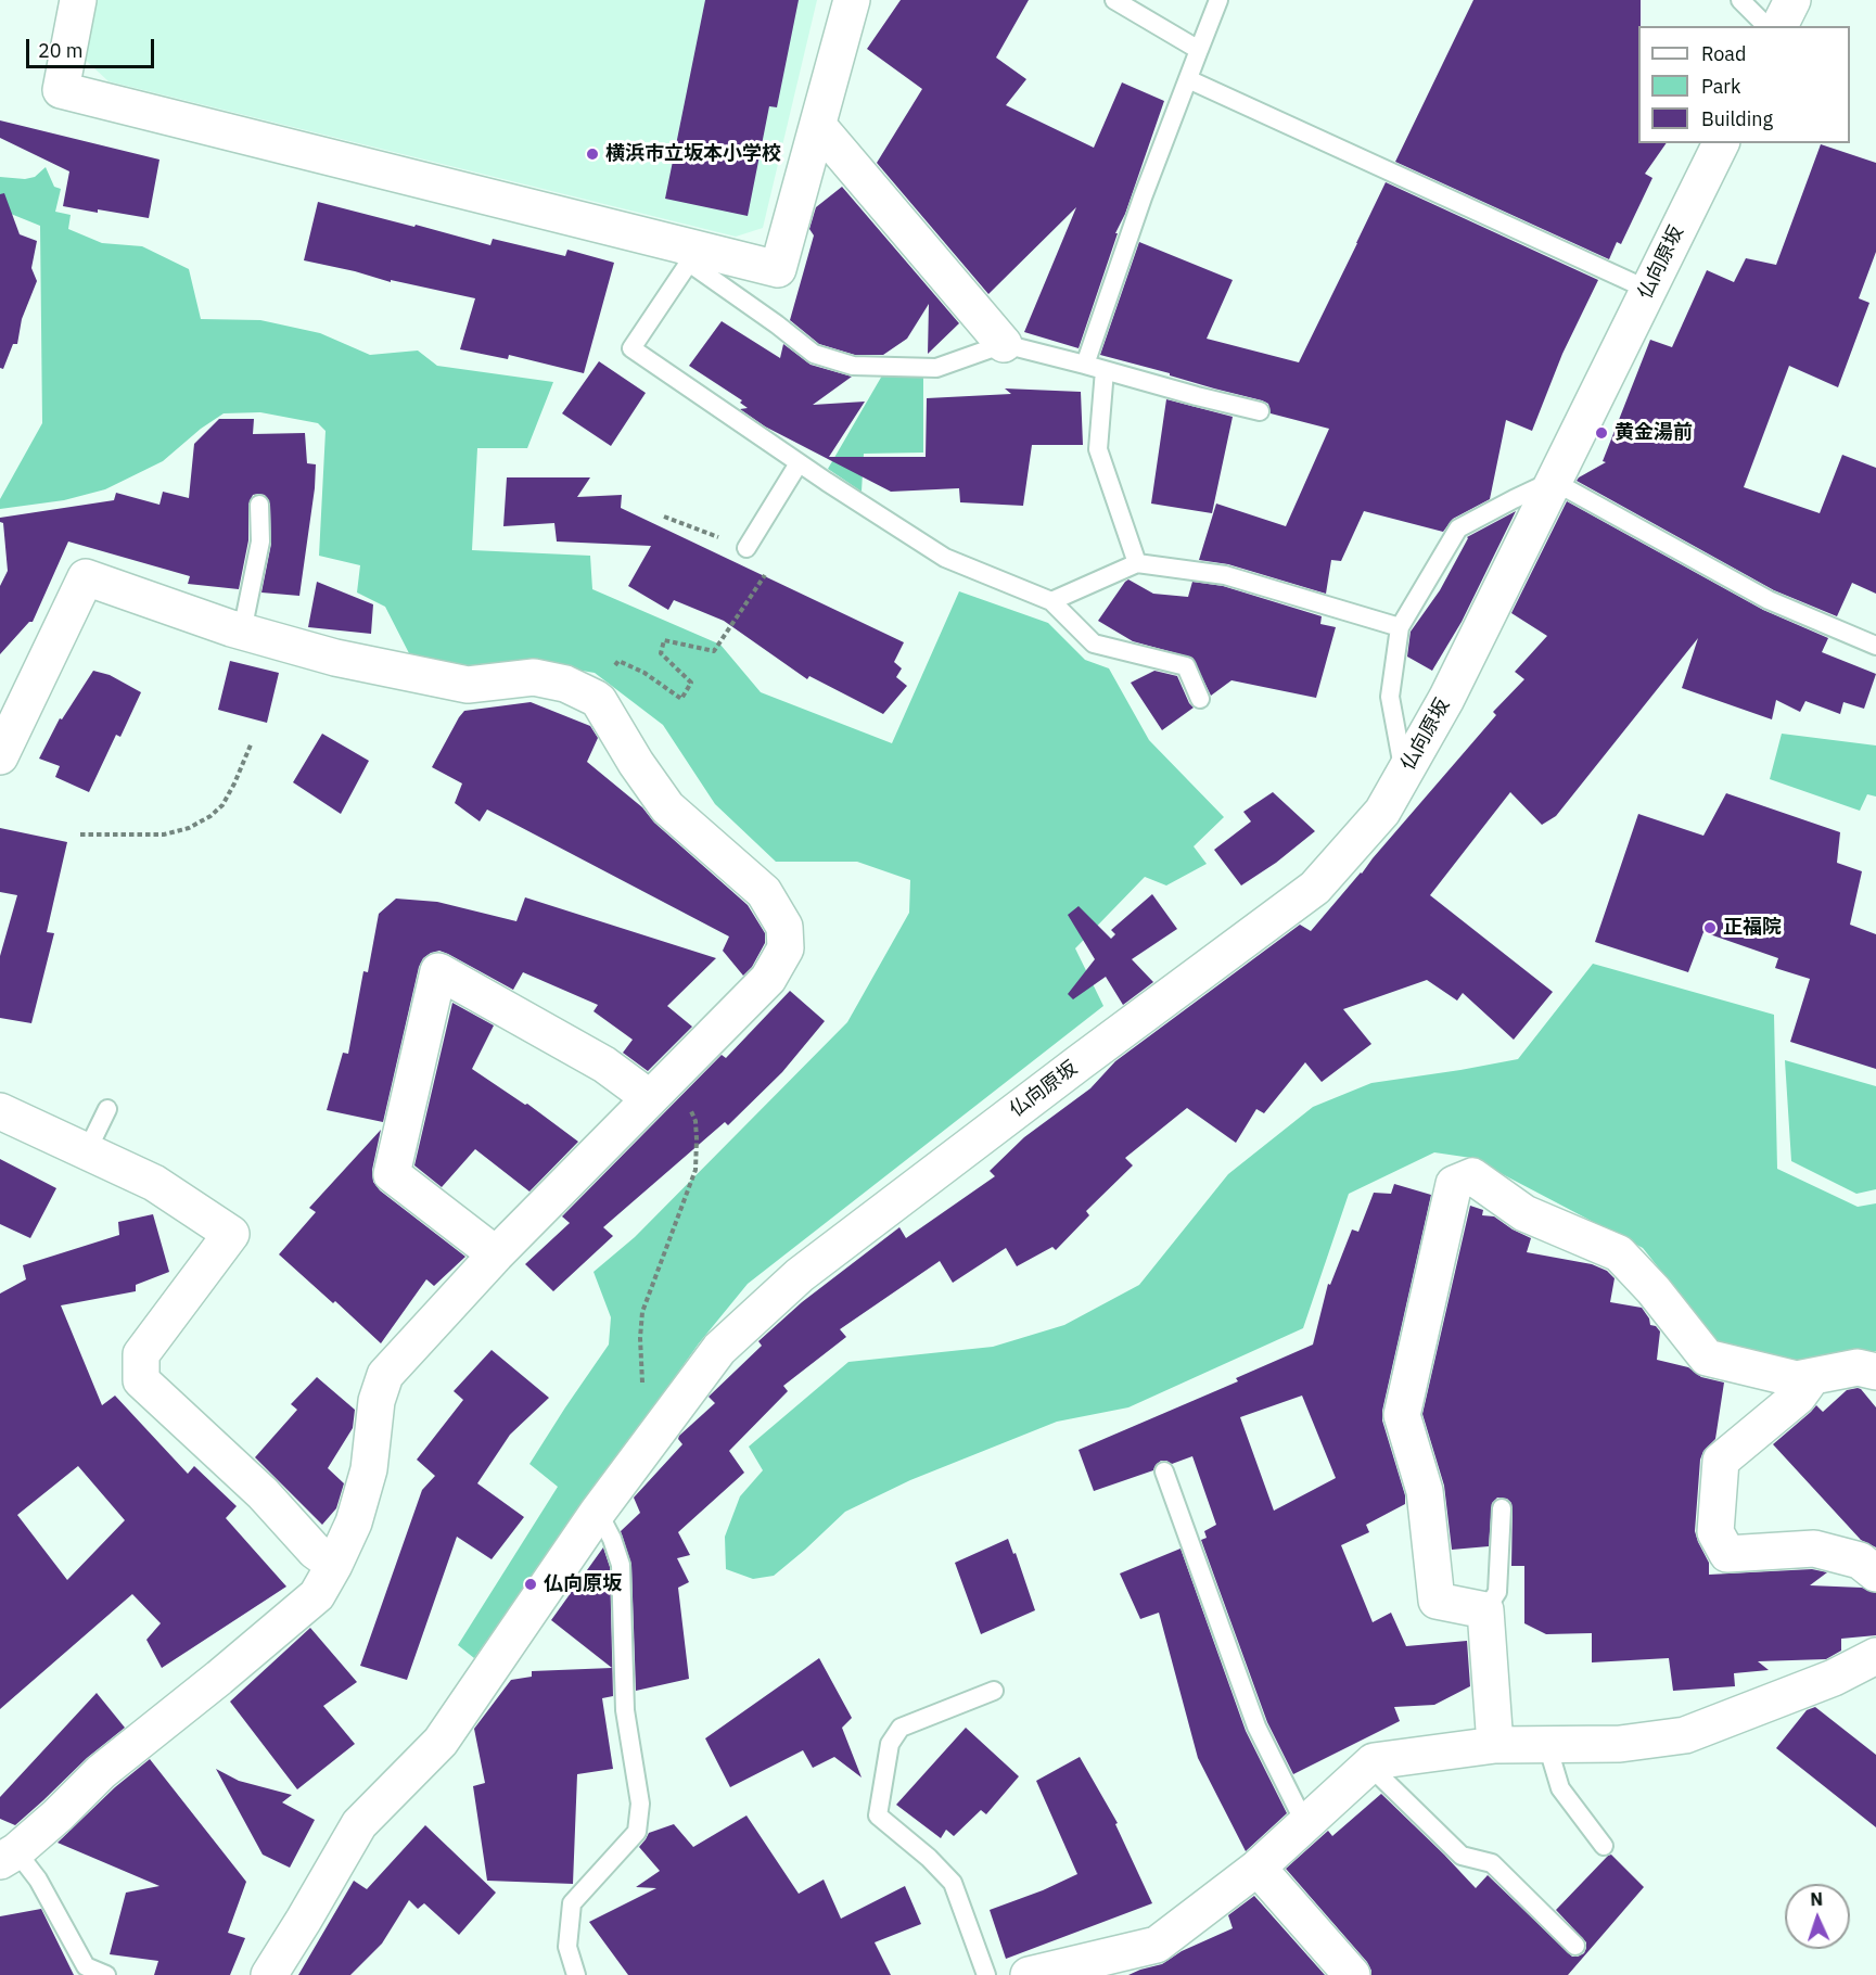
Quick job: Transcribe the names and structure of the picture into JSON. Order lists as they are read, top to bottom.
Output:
{
  "streets": {
    "street": ["仏向原坂"]
  },
  "places": [
    "横浜市立坂本小学校",
    "黄金湯前",
    "正福院",
    "仏向原坂"
  ],
  "legend": ["Road", "Park", "Building"],
  "scale_bar": "20 m",
  "north": "top"
}
